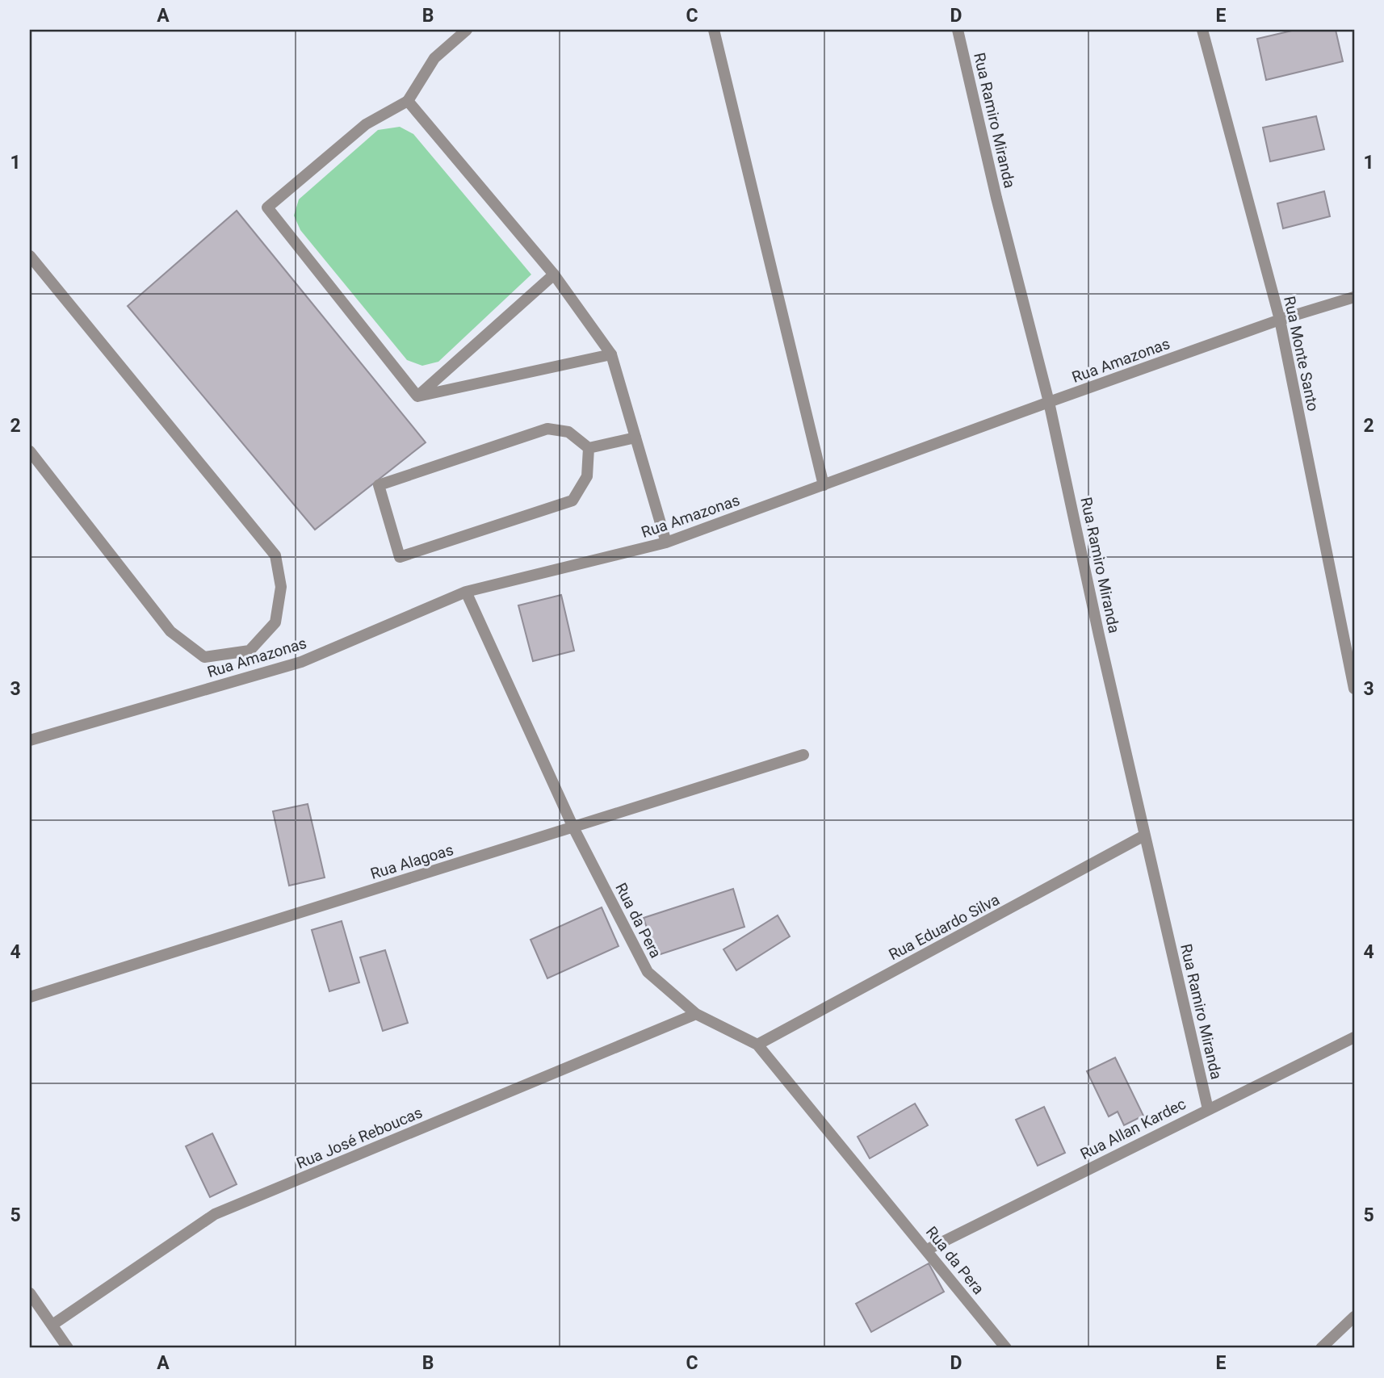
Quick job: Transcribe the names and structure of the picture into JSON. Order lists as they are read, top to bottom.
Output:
{
  "streets": {
    "street": [
      "Rua Ramiro Miranda",
      "Rua Monte Santo",
      "Rua Amazonas",
      "Rua Alagoas",
      "Rua da Pera",
      "Rua Eduardo Silva",
      "Rua Allan Kardec",
      "Rua José Reboucas"
    ]
  },
  "crossings": [
    ["Rua Ramiro Miranda", "Rua Amazonas"],
    ["Rua Ramiro Miranda", "Rua Eduardo Silva"],
    ["Rua Ramiro Miranda", "Rua Allan Kardec"],
    ["Rua Monte Santo", "Rua Amazonas"],
    ["Rua Amazonas", "Rua da Pera"],
    ["Rua Alagoas", "Rua da Pera"],
    ["Rua da Pera", "Rua Eduardo Silva"],
    ["Rua da Pera", "Rua Allan Kardec"],
    ["Rua da Pera", "Rua José Reboucas"]
  ],
  "grid": {
    "columns": [
      "A",
      "B",
      "C",
      "D",
      "E"
    ],
    "rows": [
      "1",
      "2",
      "3",
      "4",
      "5"
    ]
  }
}
